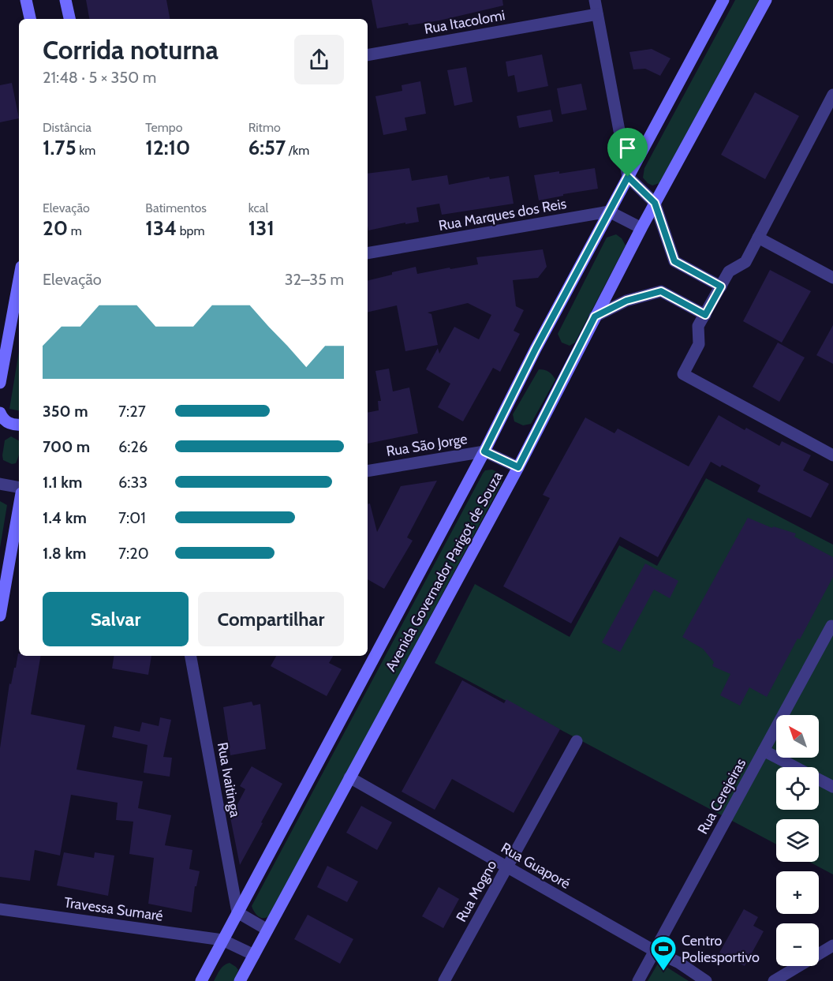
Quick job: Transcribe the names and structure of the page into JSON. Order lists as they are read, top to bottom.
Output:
{
  "streets": {
    "street": [
      "Rua Itacolomi",
      "Rua Marques dos Reis",
      "Rua São Jorge",
      "Avenida Governador Parigot de Souza",
      "Rua Ivaitinga",
      "Rua Cerejeiras",
      "Rua Guaporé",
      "Rua Mogno",
      "Travessa Sumaré"
    ]
  },
  "crossings": [
    ["Rua Marques dos Reis", "Avenida Governador Parigot de Souza"],
    ["Rua São Jorge", "Avenida Governador Parigot de Souza"],
    ["Avenida Governador Parigot de Souza", "Rua Ivaitinga"],
    ["Avenida Governador Parigot de Souza", "Rua Guaporé"],
    ["Avenida Governador Parigot de Souza", "Travessa Sumaré"],
    ["Rua Cerejeiras", "Rua Guaporé"],
    ["Rua Guaporé", "Rua Mogno"]
  ],
  "places": {
    "sports": ["Centro Poliesportivo"]
  },
  "north": "top left",
  "page": {
    "heading": ["Corrida noturna", "21:48 · 5 × 350 m"],
    "stats": [
      ["Distância", "1.75 km"],
      ["Tempo", "12:10"],
      ["Ritmo", "6:57 /km"],
      ["Elevação", "20 m"],
      ["Batimentos", "134 bpm"],
      ["kcal", "131"]
    ],
    "chart": ["Elevação", "32–35 m"],
    "list": [
      {
        "name": "350 m",
        "note": "7:27"
      },
      {
        "name": "700 m",
        "note": "6:26"
      },
      {
        "name": "1.1 km",
        "note": "6:33"
      },
      {
        "name": "1.4 km",
        "note": "7:01"
      },
      {
        "name": "1.8 km",
        "note": "7:20"
      }
    ],
    "buttons": ["Salvar", "Compartilhar"],
    "map_buttons": ["+", "−"]
  }
}
